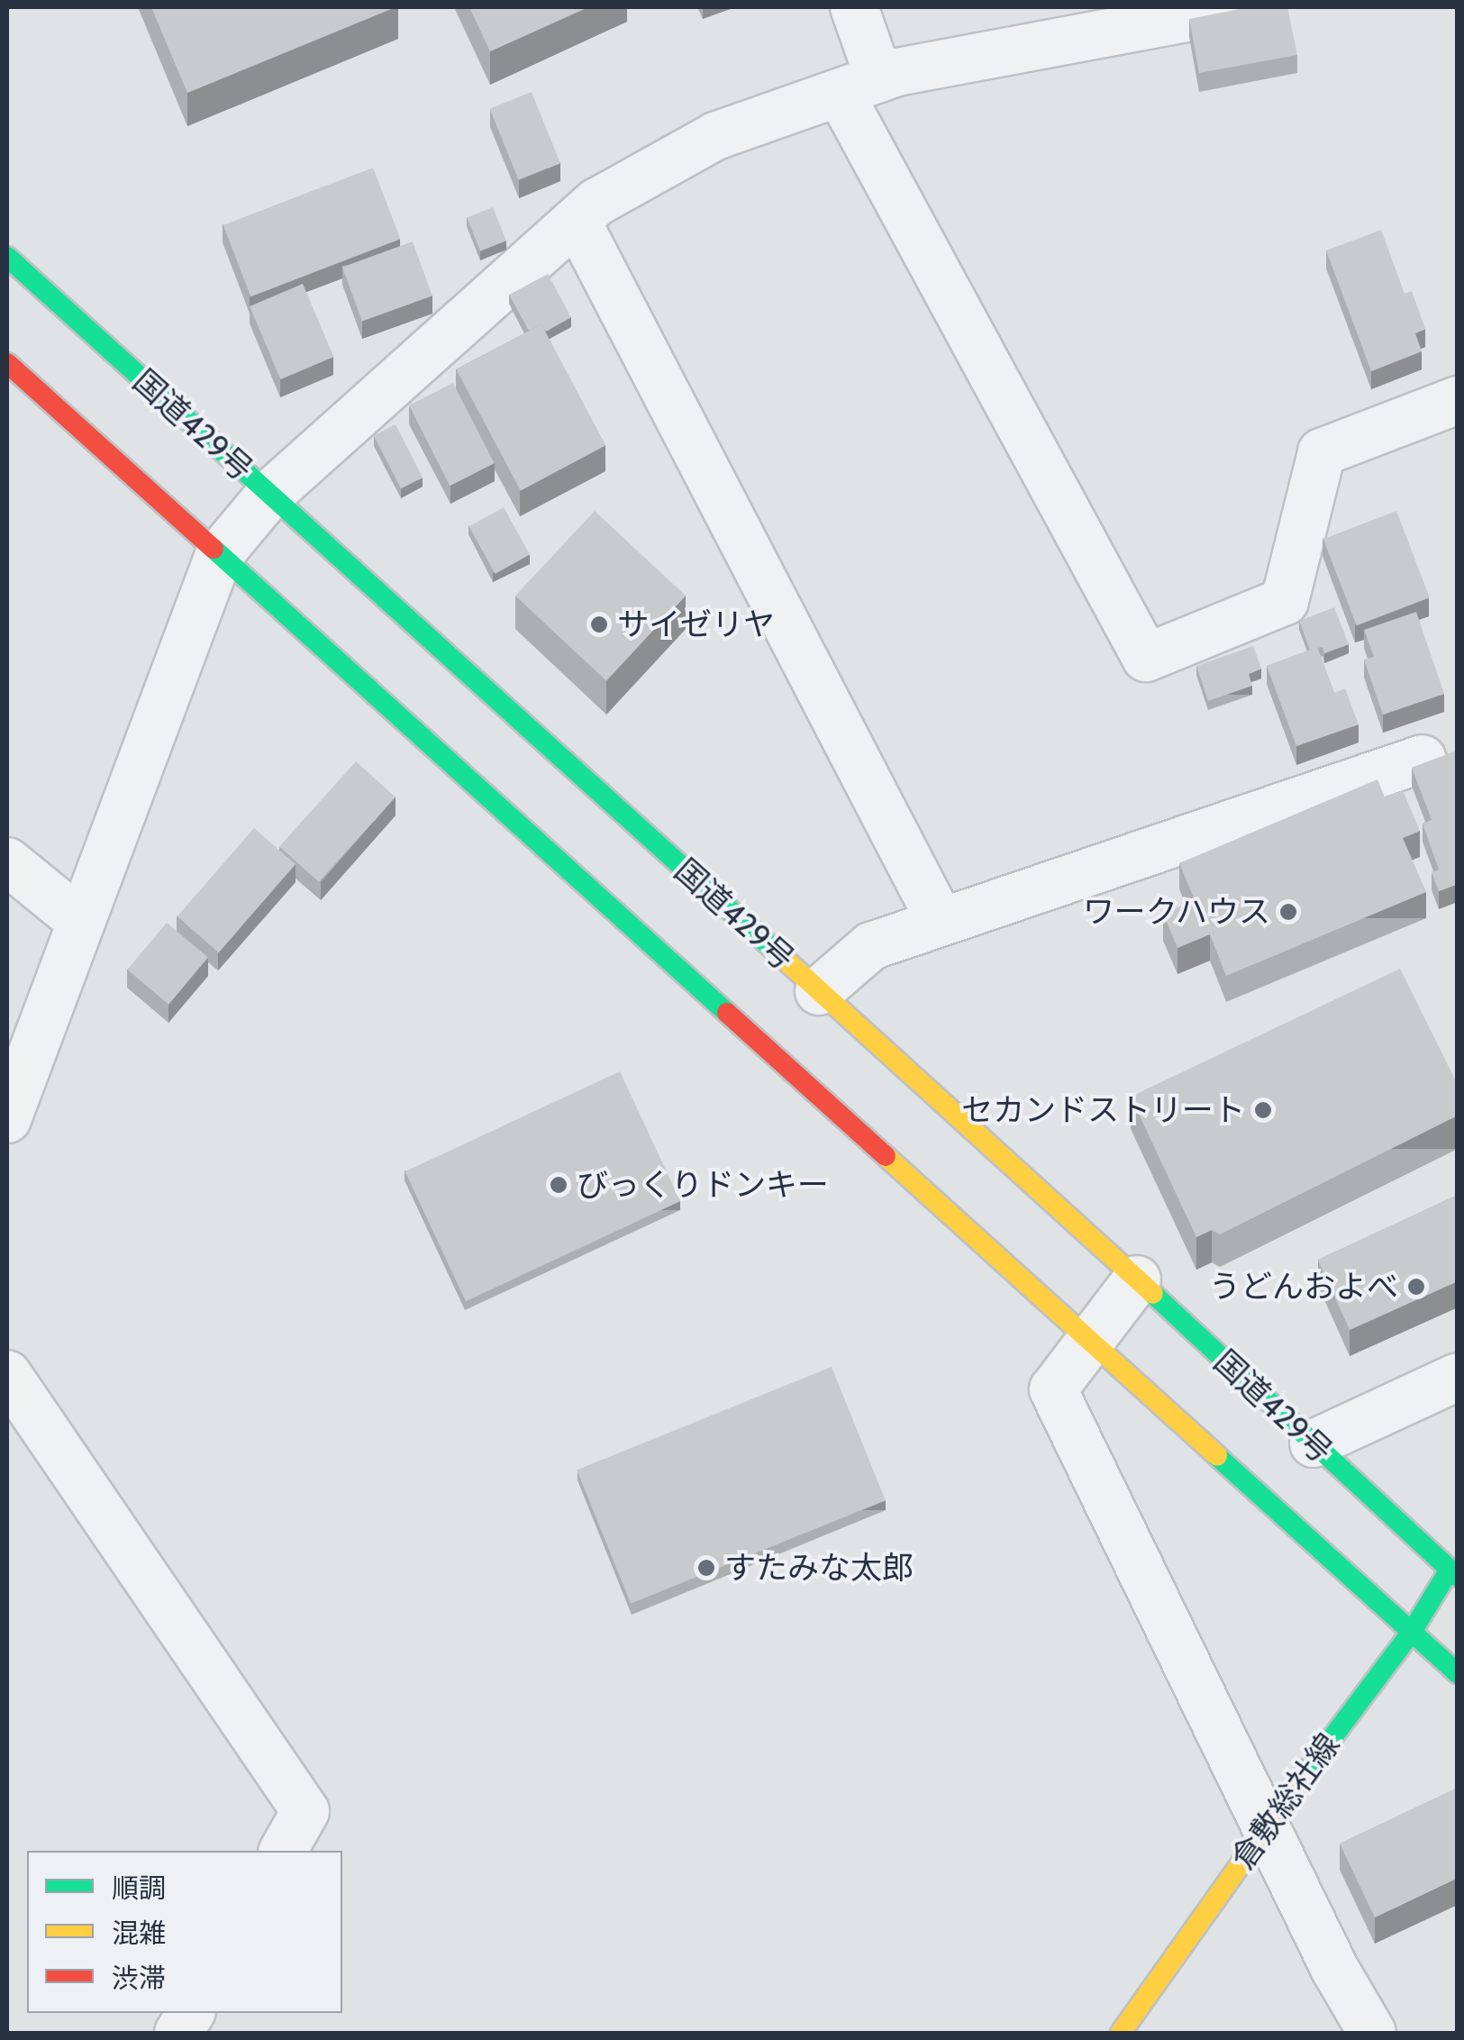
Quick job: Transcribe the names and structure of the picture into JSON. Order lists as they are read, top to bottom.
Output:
{
  "streets": {
    "main road": ["国道429号", "倉敷総社線"]
  },
  "crossings": [
    ["国道429号", "倉敷総社線"]
  ],
  "places": [
    "サイゼリヤ",
    "ワークハウス",
    "セカンドストリート",
    "びっくりドンキー",
    "うどんおよべ",
    "すたみな太郎"
  ],
  "legend": ["順調", "混雑", "渋滞"]
}
